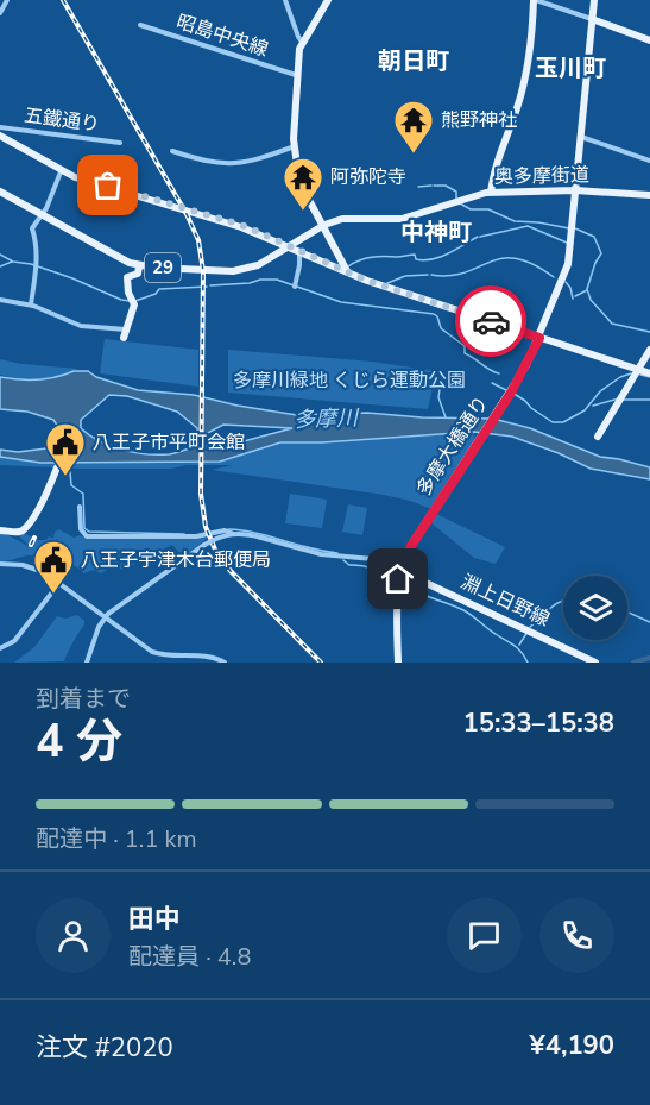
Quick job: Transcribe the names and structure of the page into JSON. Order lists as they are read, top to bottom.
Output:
{
  "streets": {
    "main road": [
      "奥多摩街道",
      "29",
      "多摩大橋通り",
      "淵上日野線"
    ],
    "street": ["昭島中央線", "五鐵通り"]
  },
  "crossings": [
    ["奥多摩街道", "多摩大橋通り"],
    ["多摩大橋通り", "淵上日野線"]
  ],
  "districts": ["朝日町", "玉川町", "中神町"],
  "water": ["多摩川"],
  "parks": ["多摩川緑地 くじら運動公園"],
  "places": {
    "temple": ["熊野神社", "阿弥陀寺"],
    "public building": ["八王子市平町会館", "八王子宇津木台郵便局"]
  },
  "page": {
    "heading": ["4 分", "到着まで", "15:33–15:38"],
    "panel": [
      "田中",
      "配達員 · 4.8",
      "注文 #2020",
      "¥4,190"
    ],
    "bar": "配達中 · 1.1 km"
  }
}
